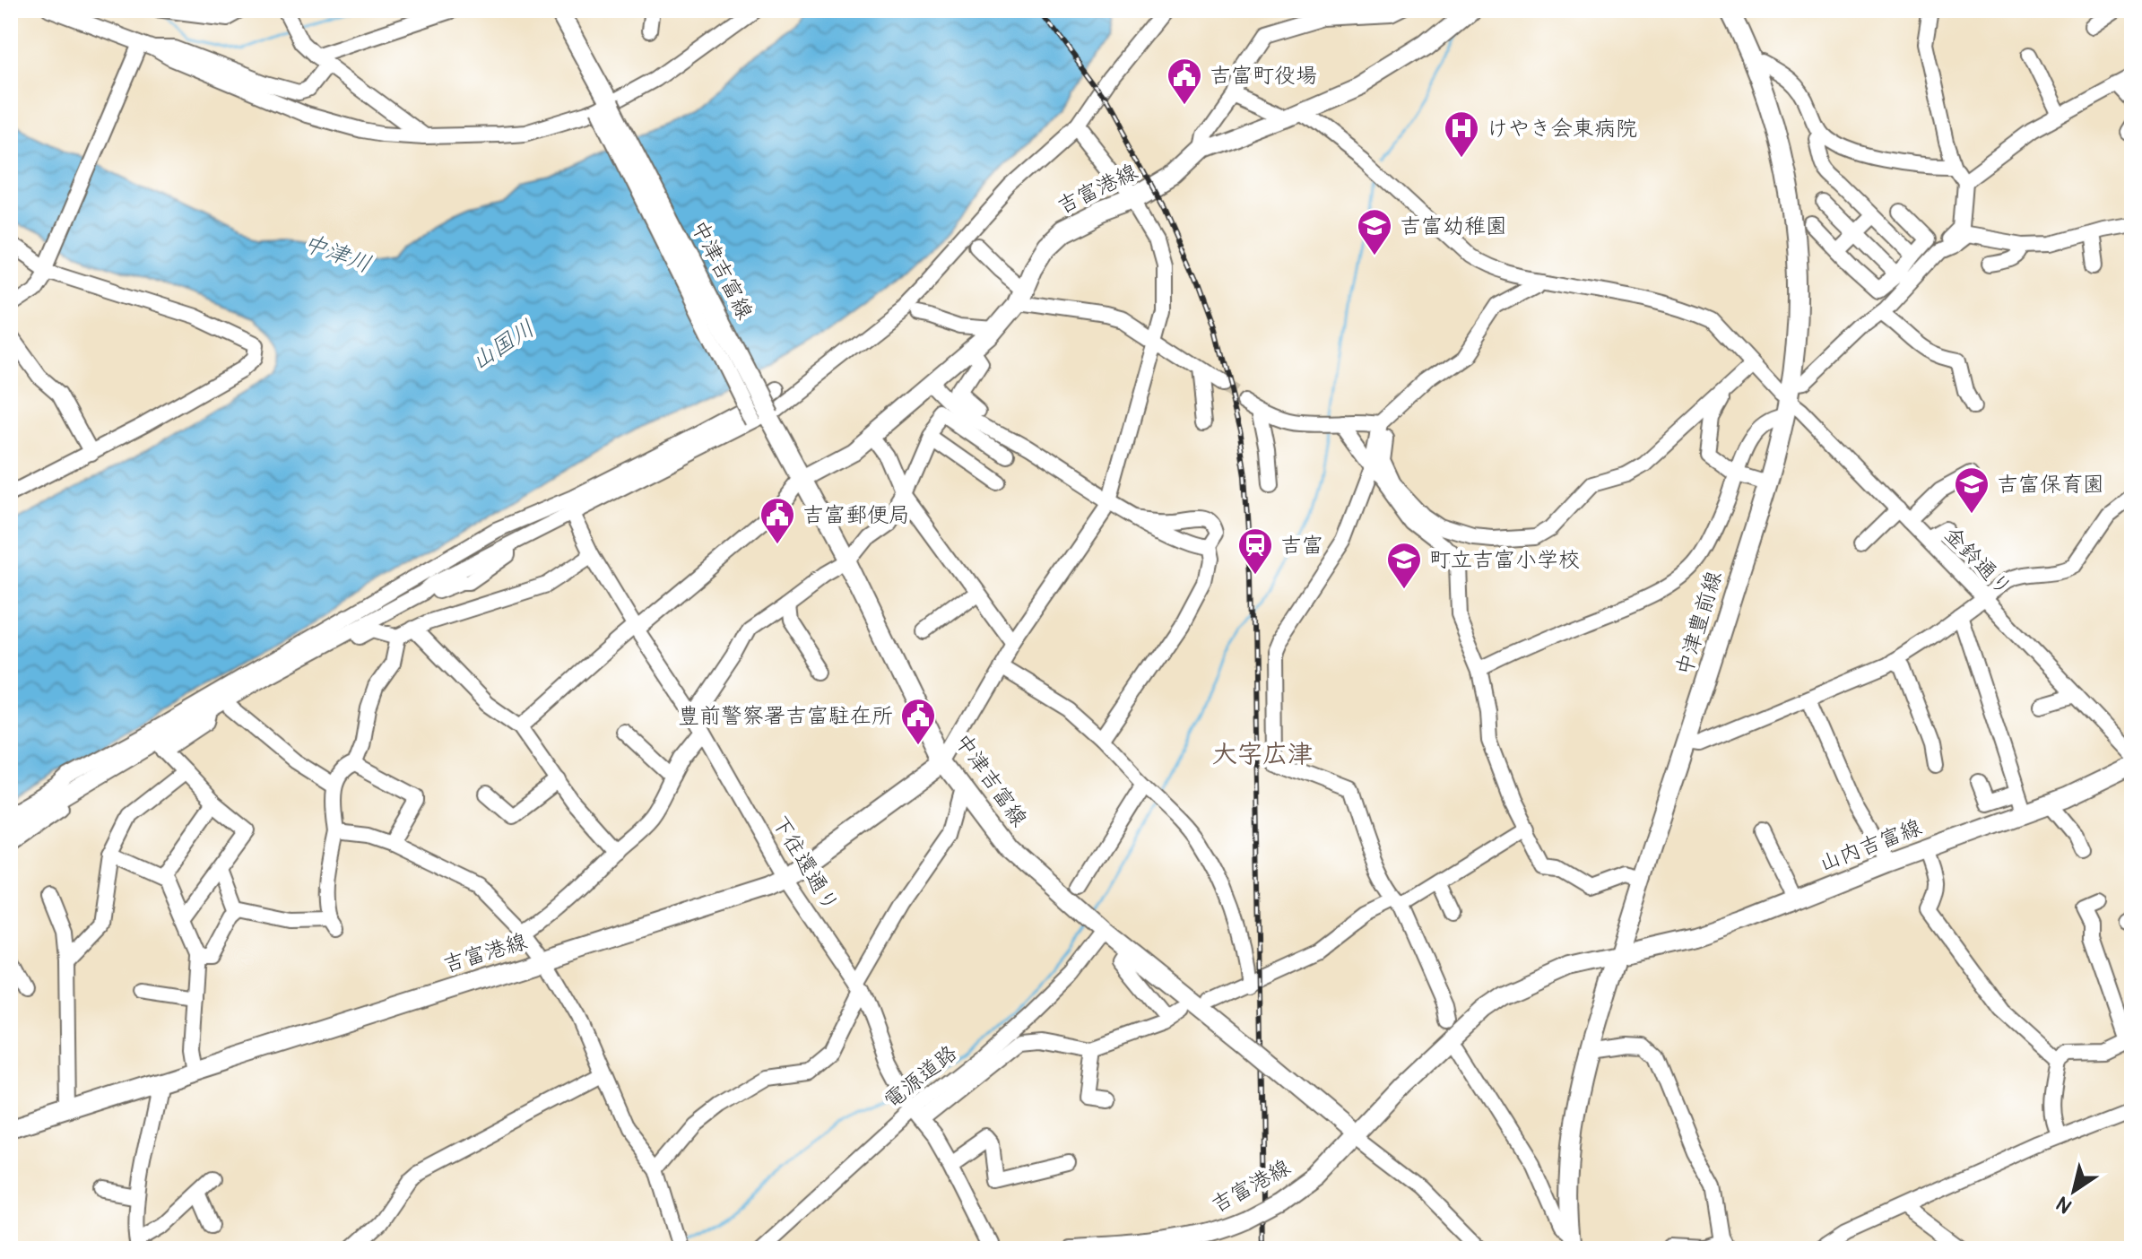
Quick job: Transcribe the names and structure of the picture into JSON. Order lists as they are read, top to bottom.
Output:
{
  "streets": {
    "main road": [
      "吉富港線",
      "中津吉富線",
      "中津豊前線",
      "山内吉富線"
    ],
    "street": ["金鈴通り", "下往還通り", "電源道路"]
  },
  "crossings": [
    ["吉富港線", "中津吉富線"],
    ["吉富港線", "金鈴通り"],
    ["吉富港線", "下往還通り"],
    ["中津吉富線", "電源道路"],
    ["金鈴通り", "中津豊前線"],
    ["中津豊前線", "山内吉富線"],
    ["下往還通り", "電源道路"]
  ],
  "districts": ["大字広津"],
  "water": ["中津川", "山国川"],
  "places": {
    "public building": ["吉富町役場", "吉富郵便局", "豊前警察署吉富駐在所"],
    "hospital": ["けやき会東病院"],
    "school or university": ["吉富幼稚園", "吉富保育園", "町立吉富小学校"],
    "station": ["吉富"]
  },
  "north": "bottom left"
}
